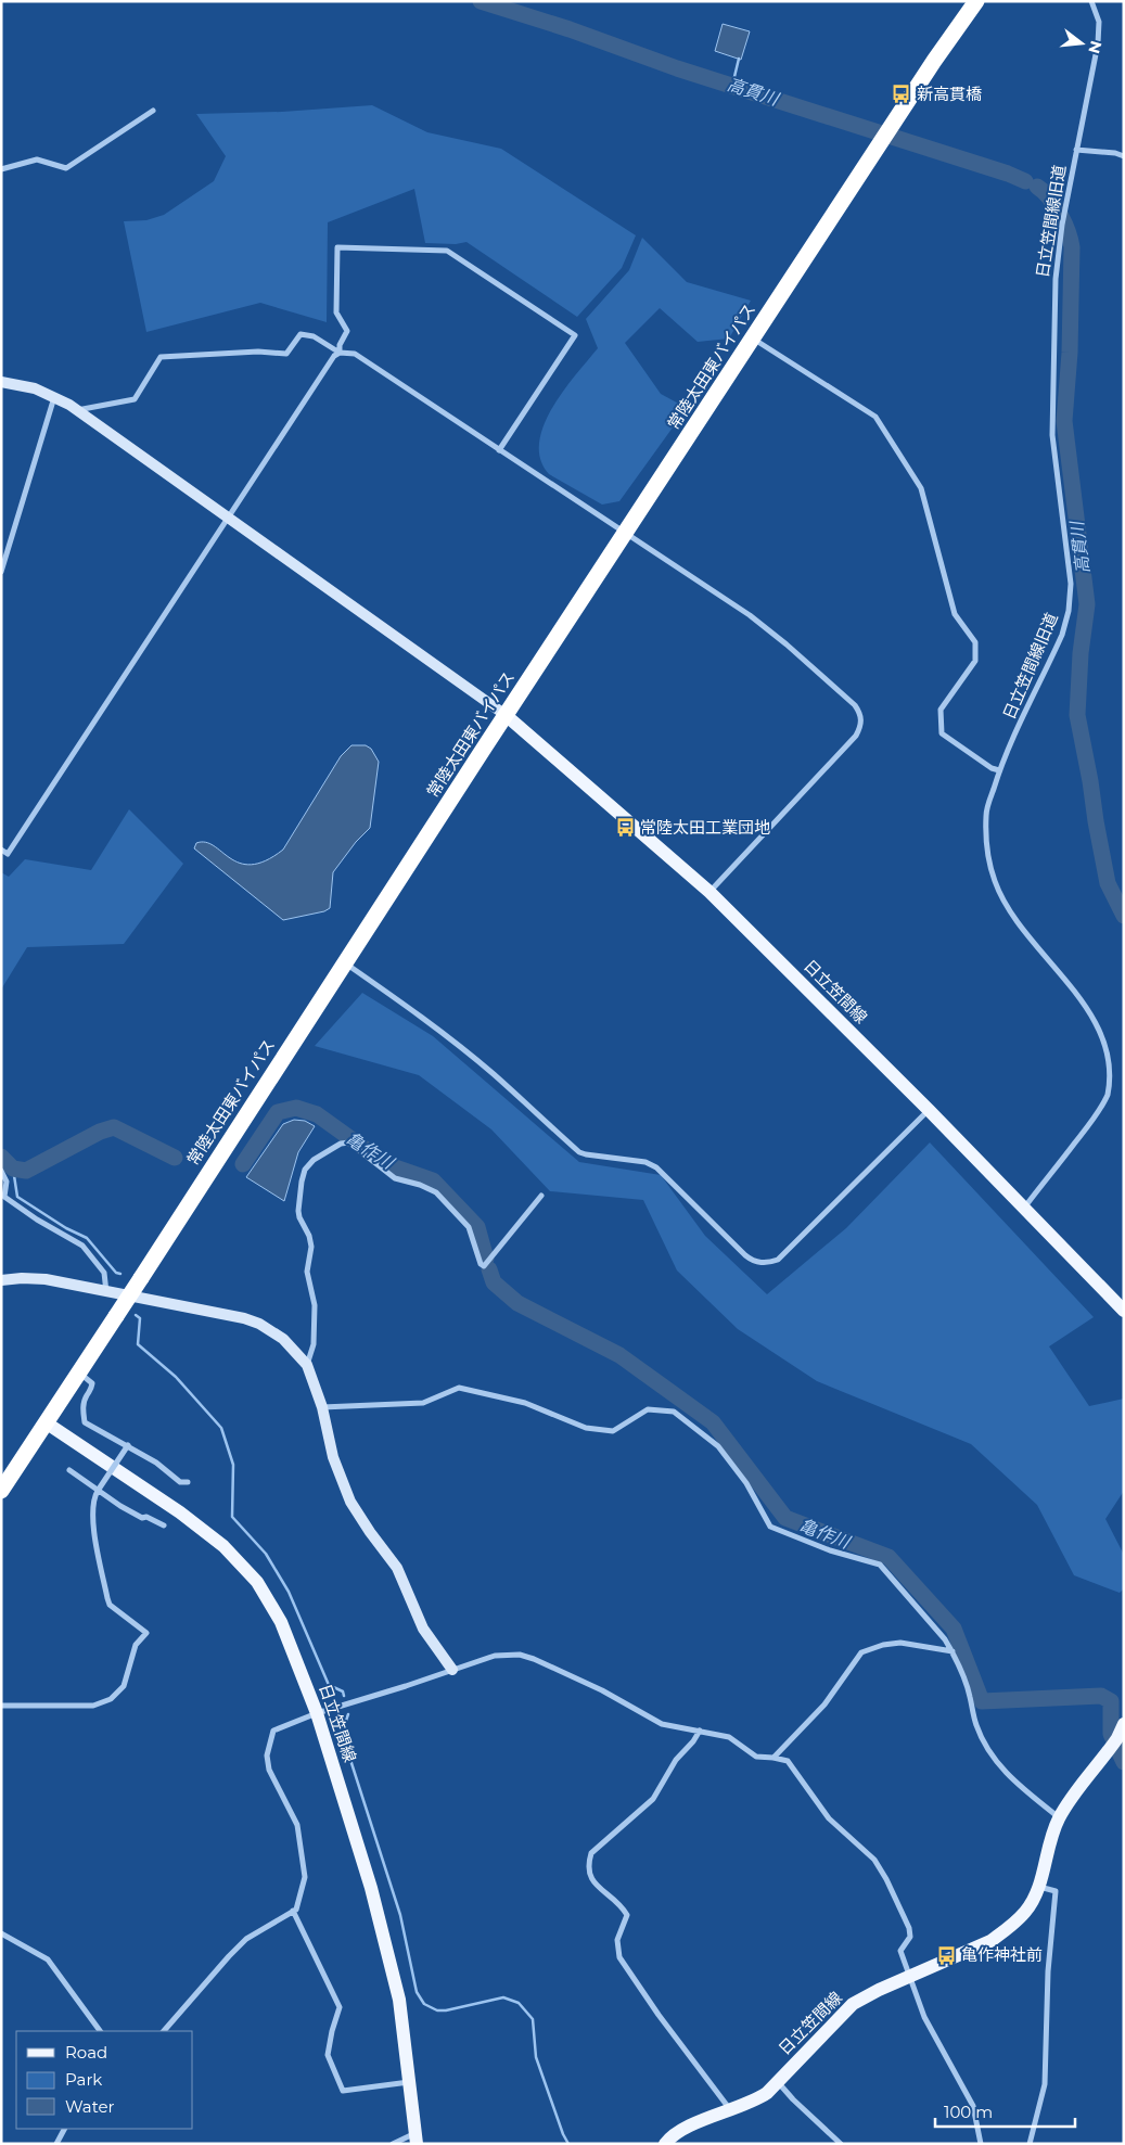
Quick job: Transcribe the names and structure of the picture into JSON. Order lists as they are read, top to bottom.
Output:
{
  "streets": {
    "highway": ["常陸太田東バイパス"],
    "main road": ["日立笠間線"],
    "street": ["日立笠間線旧道"]
  },
  "crossings": [
    ["常陸太田東バイパス", "日立笠間線"]
  ],
  "water": ["高貫川", "亀作川"],
  "places": {
    "bus stop": ["新高貫橋", "常陸太田工業団地", "亀作神社前"]
  },
  "legend": ["Road", "Park", "Water"],
  "scale_bar": "100 m",
  "north": "right"
}
